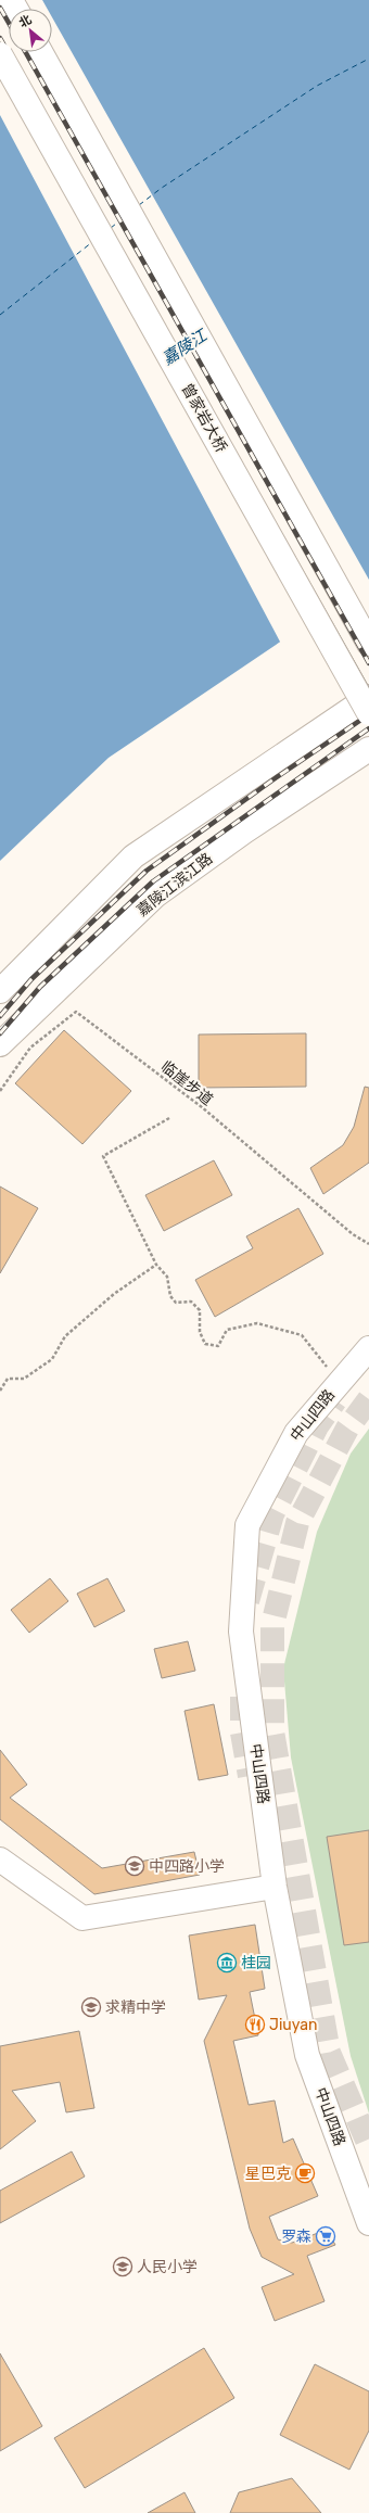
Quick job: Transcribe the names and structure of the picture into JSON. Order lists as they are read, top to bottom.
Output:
{
  "streets": {
    "main road": ["曾家岩大桥", "嘉陵江滨江路", "中山四路"],
    "path": ["临崖步道"]
  },
  "water": ["嘉陵江"],
  "places": {
    "school or university": ["中四路小学", "求精中学", "人民小学"],
    "museum": ["桂园"],
    "restaurant": ["Jiuyan"],
    "cafe": ["星巴克"],
    "supermarket": ["罗森"]
  },
  "north": "top left"
}
